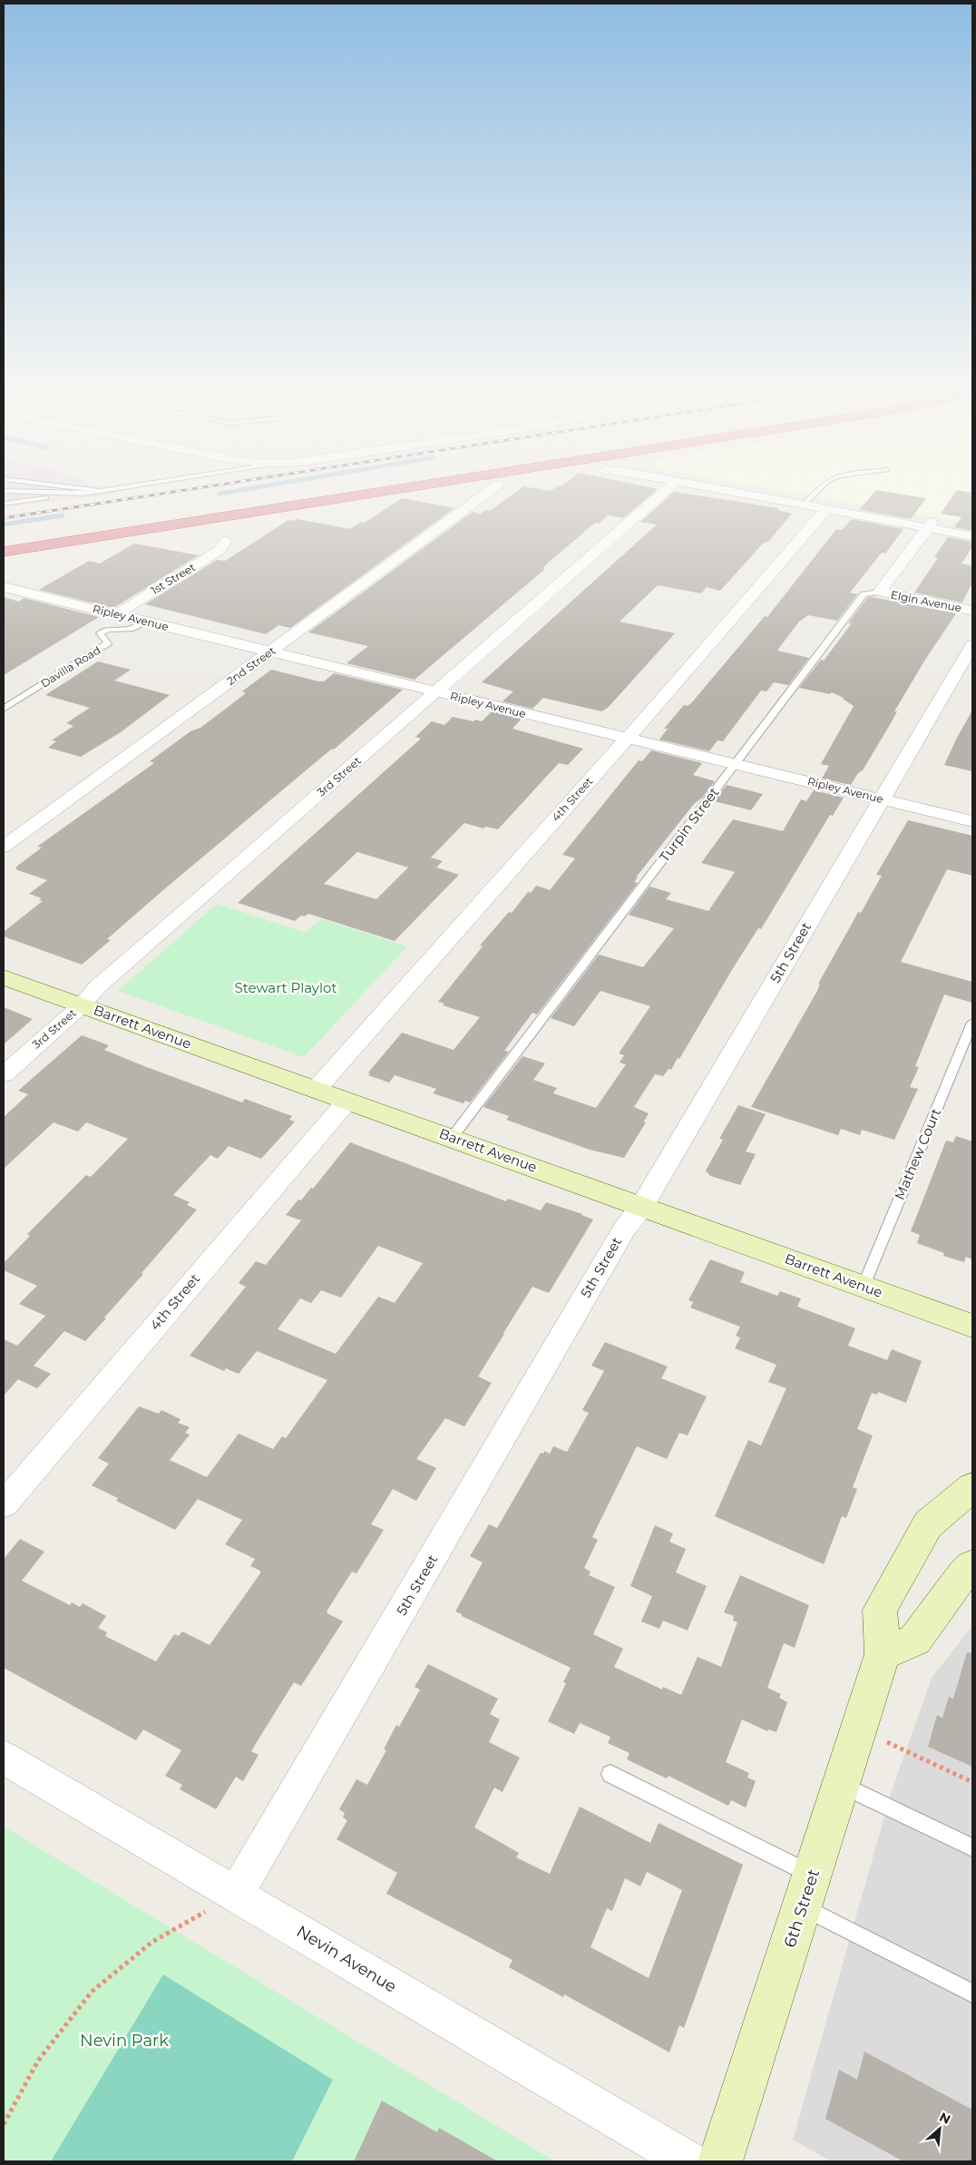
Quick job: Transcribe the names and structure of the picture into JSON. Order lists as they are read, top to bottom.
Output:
{
  "streets": {
    "main road": ["Barrett Avenue", "6th Street"],
    "street": [
      "1st Street",
      "Elgin Avenue",
      "Ripley Avenue",
      "2nd Street",
      "3rd Street",
      "4th Street",
      "5th Street",
      "Nevin Avenue"
    ],
    "lane": ["Davilla Road", "Turpin Street", "Mathew Court"]
  },
  "crossings": [
    ["1st Street", "Ripley Avenue"],
    ["Elgin Avenue", "Turpin Street"],
    ["Ripley Avenue", "2nd Street"],
    ["Ripley Avenue", "Davilla Road"],
    ["Ripley Avenue", "3rd Street"],
    ["Ripley Avenue", "4th Street"],
    ["Ripley Avenue", "Turpin Street"],
    ["Ripley Avenue", "5th Street"],
    ["3rd Street", "Barrett Avenue"],
    ["4th Street", "Barrett Avenue"],
    ["Turpin Street", "Barrett Avenue"],
    ["5th Street", "Barrett Avenue"],
    ["5th Street", "Nevin Avenue"],
    ["Barrett Avenue", "Mathew Court"]
  ],
  "parks": ["Stewart Playlot", "Nevin Park"],
  "north": "top right"
}
